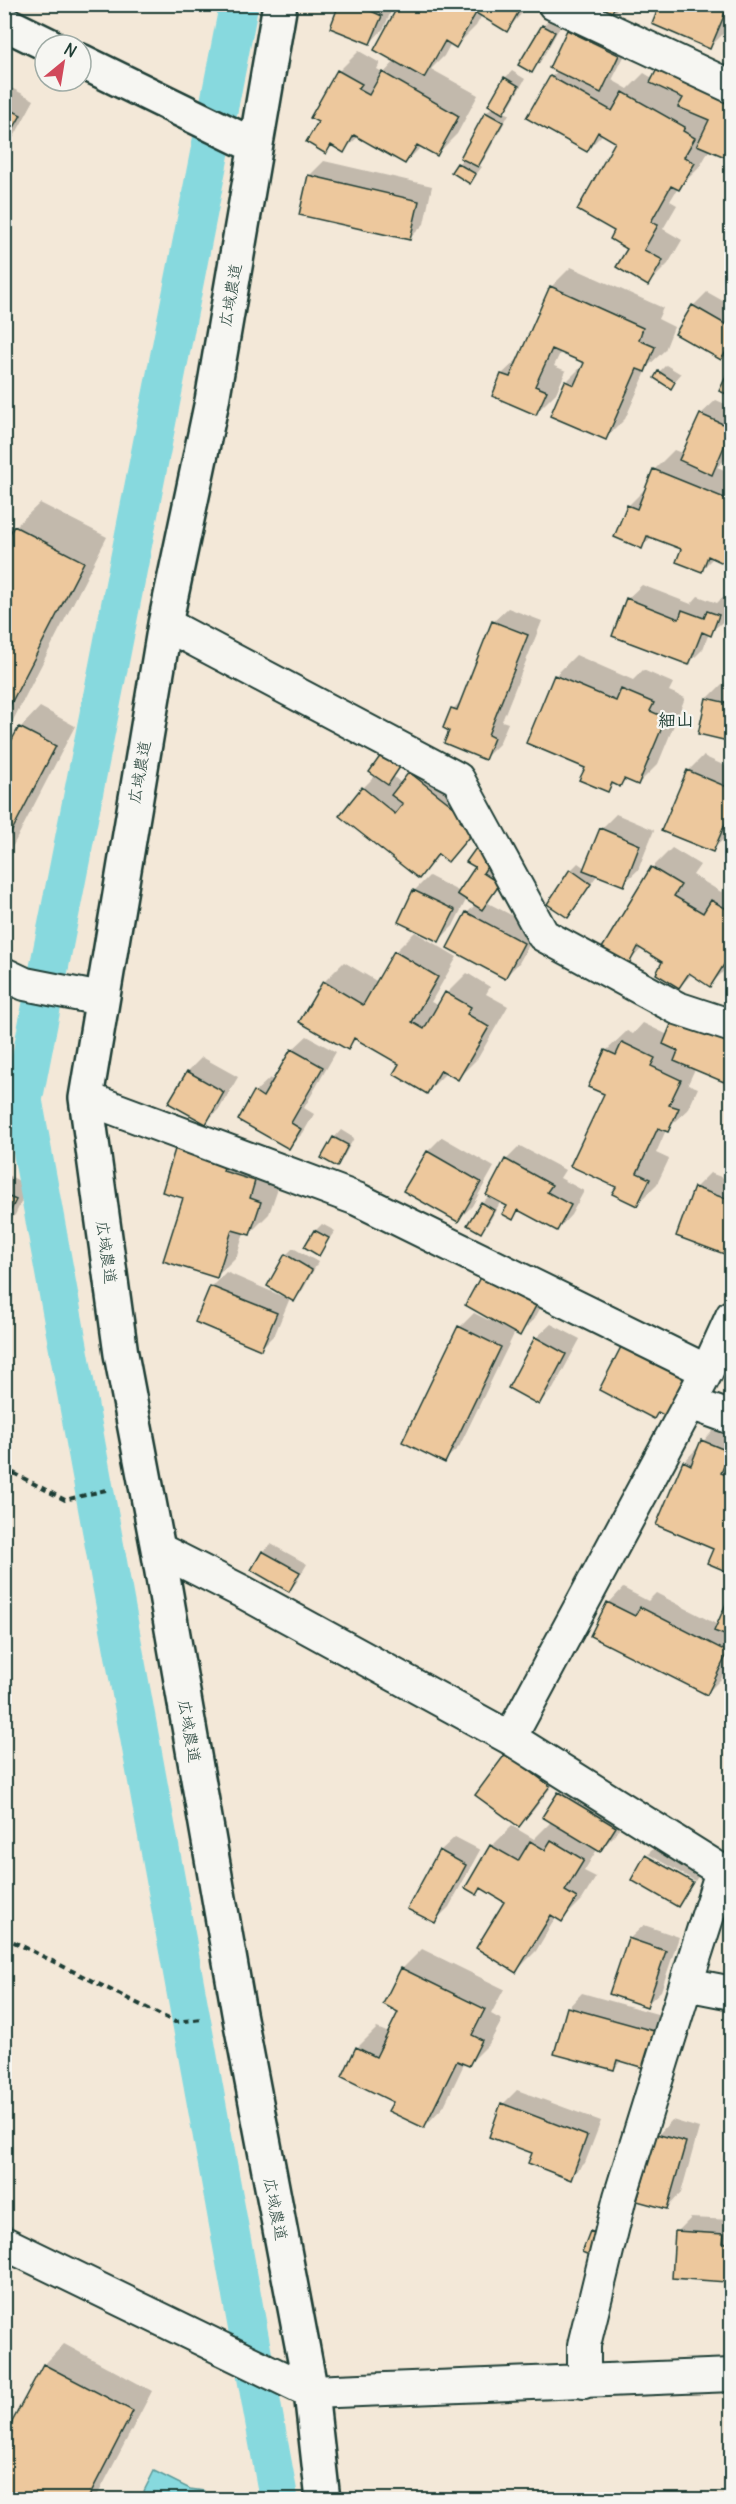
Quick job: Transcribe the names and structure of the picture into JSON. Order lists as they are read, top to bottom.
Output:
{
  "streets": {
    "street": ["広域農道"]
  },
  "districts": ["細山"],
  "north": "top right"
}
